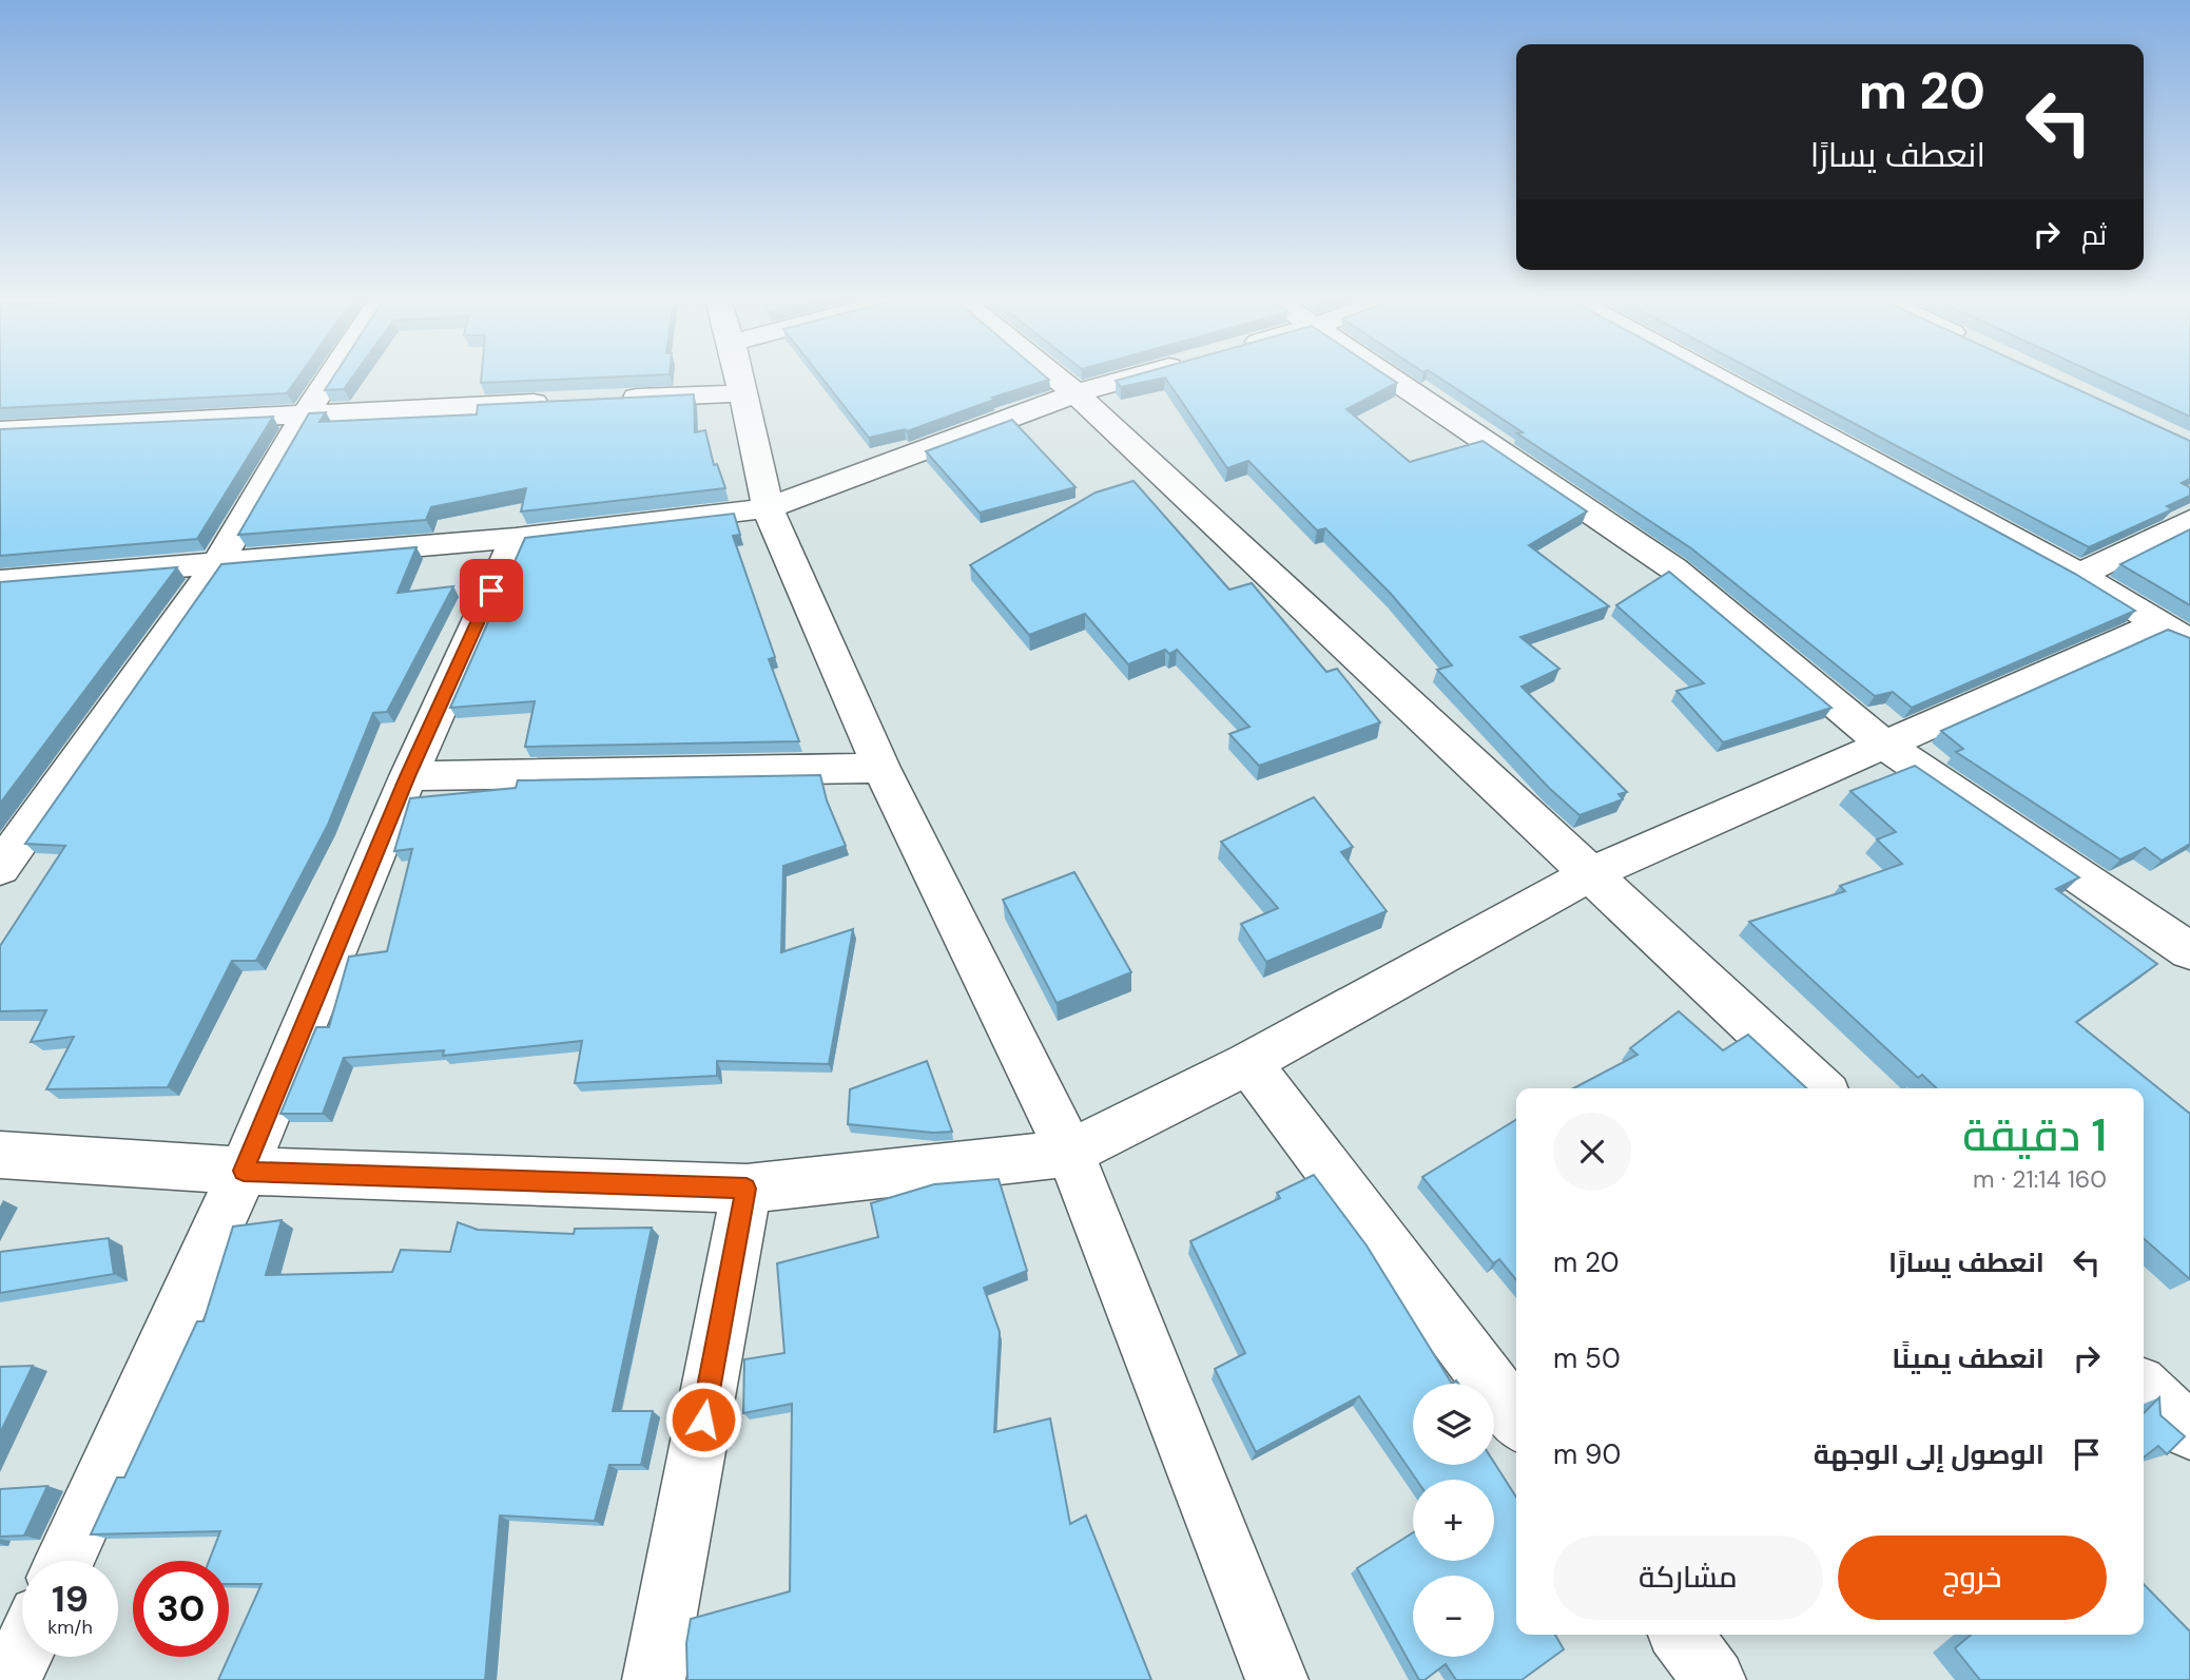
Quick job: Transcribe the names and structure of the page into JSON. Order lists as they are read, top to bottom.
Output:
{
  "page": {
    "turn": ["20 m", "انعطف يسارًا"],
    "then": "ثم",
    "heading": ["1 دقيقة", "160 m · 21:14"],
    "list": [
      {
        "name": "انعطف يسارًا",
        "value": "20 m"
      },
      {
        "name": "انعطف يمينًا",
        "value": "50 m"
      },
      {
        "name": "الوصول إلى الوجهة",
        "value": "90 m"
      }
    ],
    "map_buttons": ["+", "−"],
    "buttons": ["خروج", "مشاركة"],
    "speed": "19 km/h",
    "limit": "30"
  }
}
